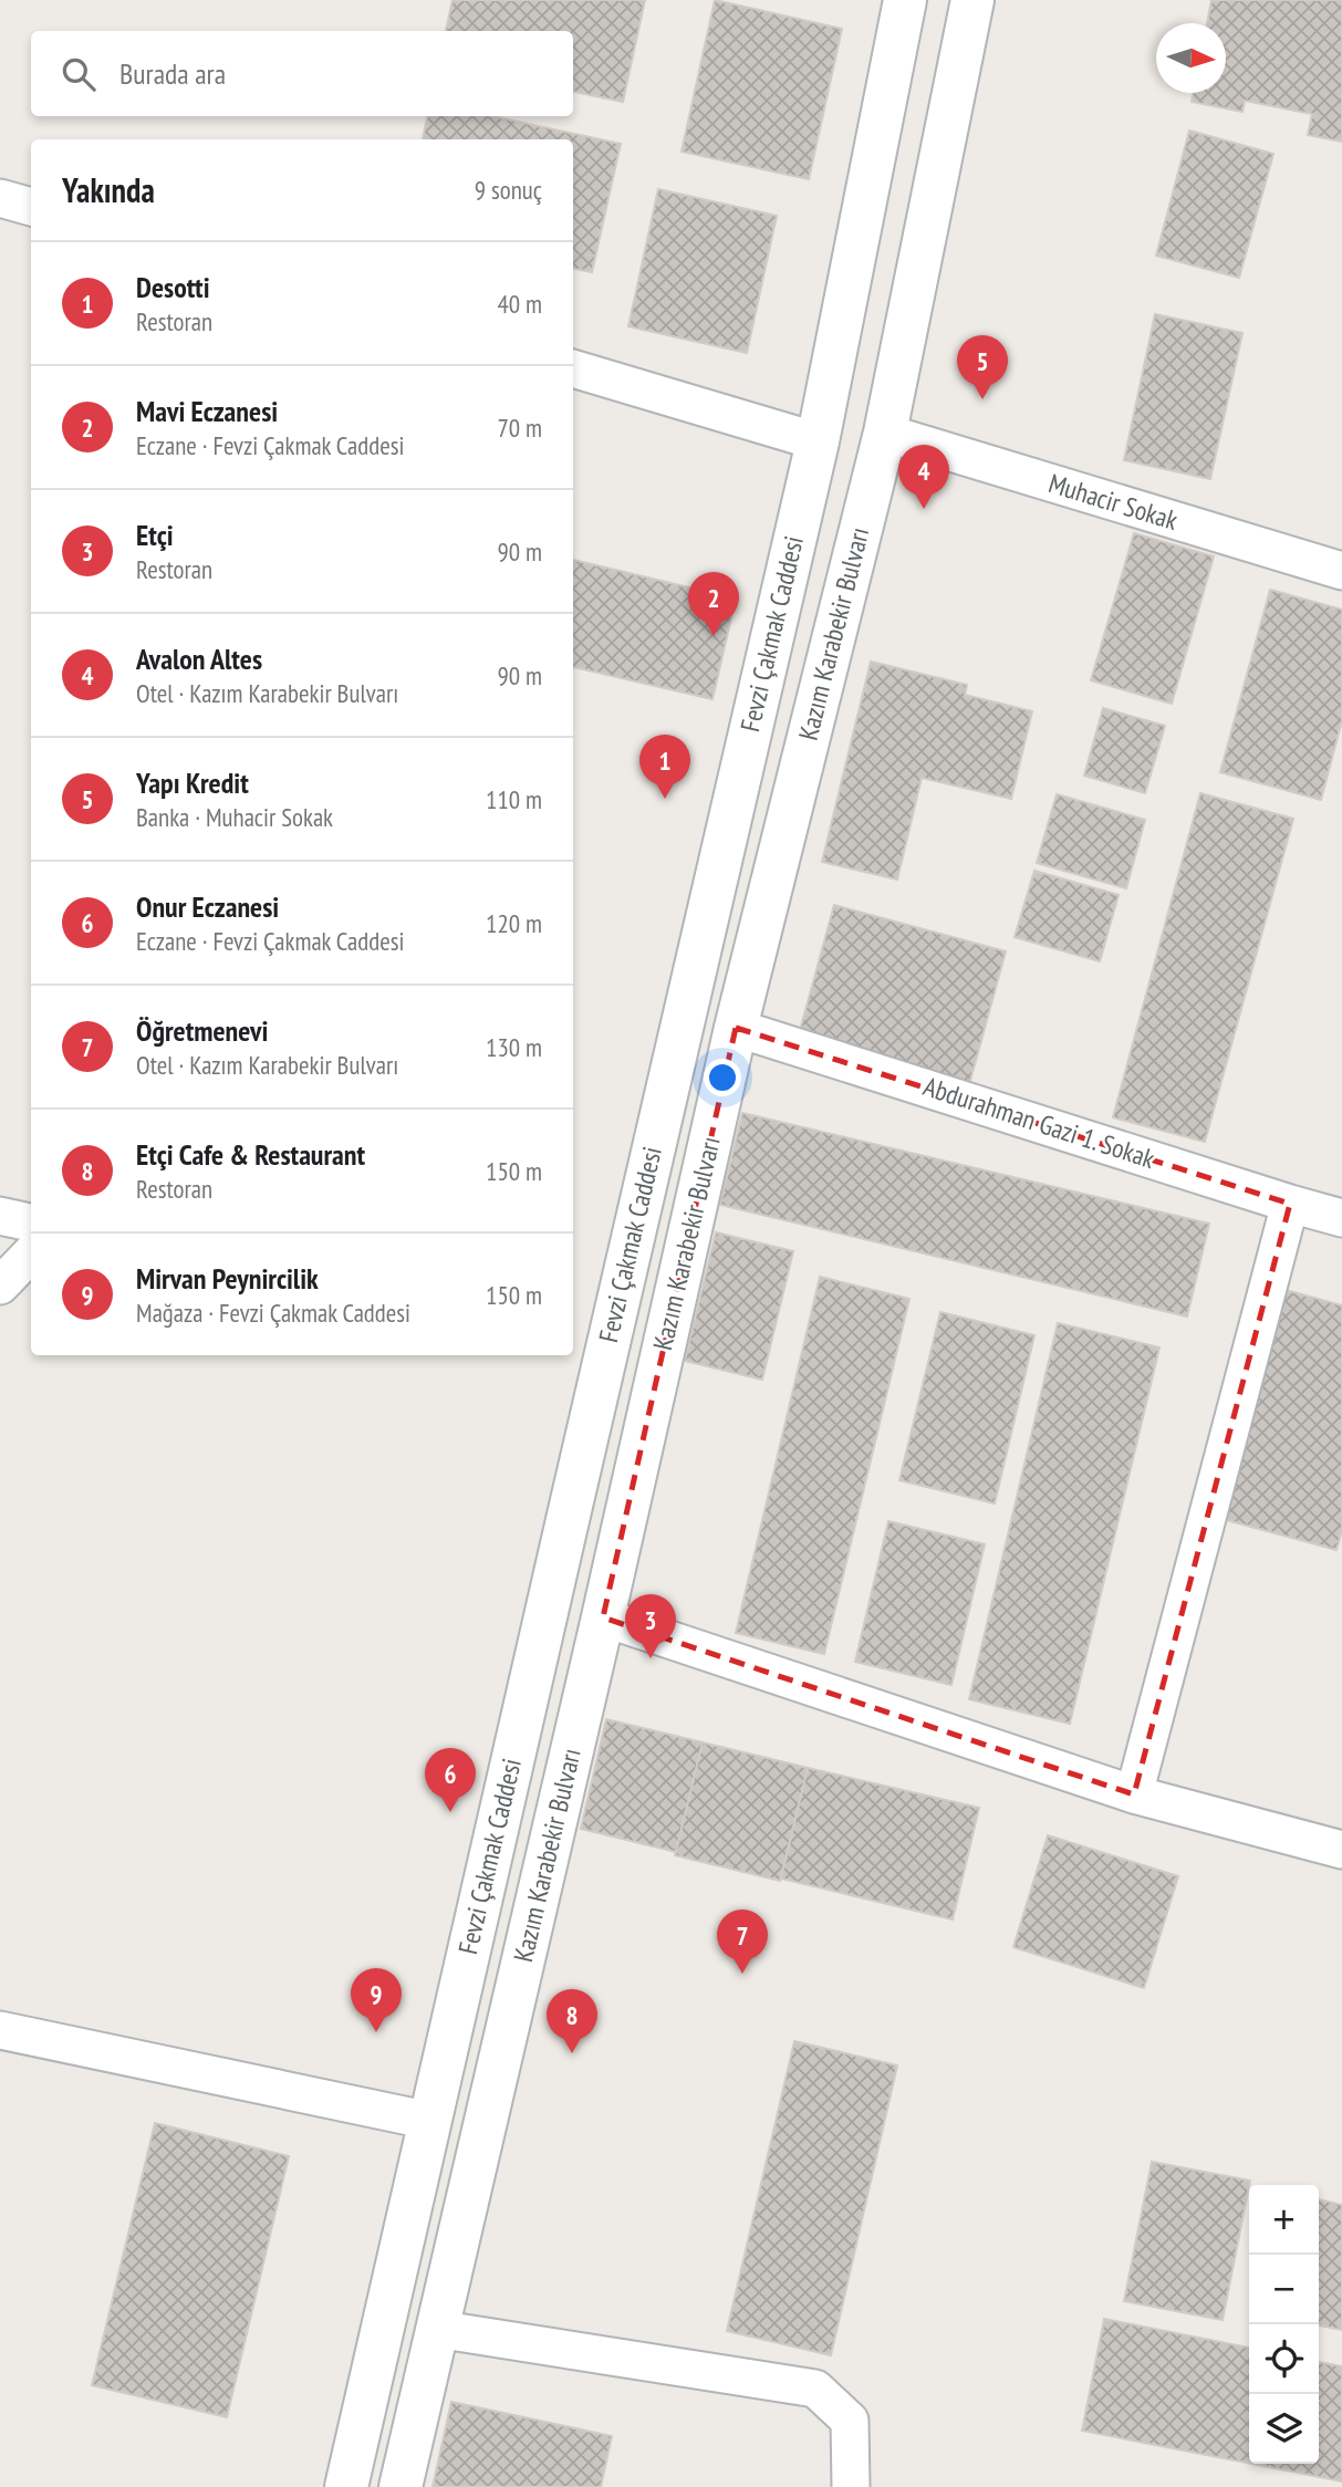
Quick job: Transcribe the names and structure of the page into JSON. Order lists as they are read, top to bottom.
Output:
{
  "streets": {
    "main road": ["Fevzi Çakmak Caddesi", "Kazım Karabekir Bulvarı"],
    "street": ["Muhacir Sokak", "Abdurahman Gazi 1. Sokak"]
  },
  "crossings": [
    ["Muhacir Sokak", "Kazım Karabekir Bulvarı"],
    ["Kazım Karabekir Bulvarı", "Abdurahman Gazi 1. Sokak"]
  ],
  "north": "right",
  "page": {
    "search": "Burada ara",
    "heading": ["Yakında", "9 sonuç"],
    "list": [
      {
        "mark": "1",
        "name": "Desotti",
        "note": "Restoran",
        "value": "40 m"
      },
      {
        "mark": "2",
        "name": "Mavi Eczanesi",
        "note": "Eczane · Fevzi Çakmak Caddesi",
        "value": "70 m"
      },
      {
        "mark": "3",
        "name": "Etçi",
        "note": "Restoran",
        "value": "90 m"
      },
      {
        "mark": "4",
        "name": "Avalon Altes",
        "note": "Otel · Kazım Karabekir Bulvarı",
        "value": "90 m"
      },
      {
        "mark": "5",
        "name": "Yapı Kredit",
        "note": "Banka · Muhacir Sokak",
        "value": "110 m"
      },
      {
        "mark": "6",
        "name": "Onur Eczanesi",
        "note": "Eczane · Fevzi Çakmak Caddesi",
        "value": "120 m"
      },
      {
        "mark": "7",
        "name": "Öğretmenevi",
        "note": "Otel · Kazım Karabekir Bulvarı",
        "value": "130 m"
      },
      {
        "mark": "8",
        "name": "Etçi Cafe & Restaurant",
        "note": "Restoran",
        "value": "150 m"
      },
      {
        "mark": "9",
        "name": "Mirvan Peynircilik",
        "note": "Mağaza · Fevzi Çakmak Caddesi",
        "value": "150 m"
      }
    ],
    "pins": [
      "5",
      "4",
      "2",
      "1",
      "3",
      "6",
      "7",
      "9",
      "8"
    ],
    "map_buttons": ["+", "−"]
  }
}
